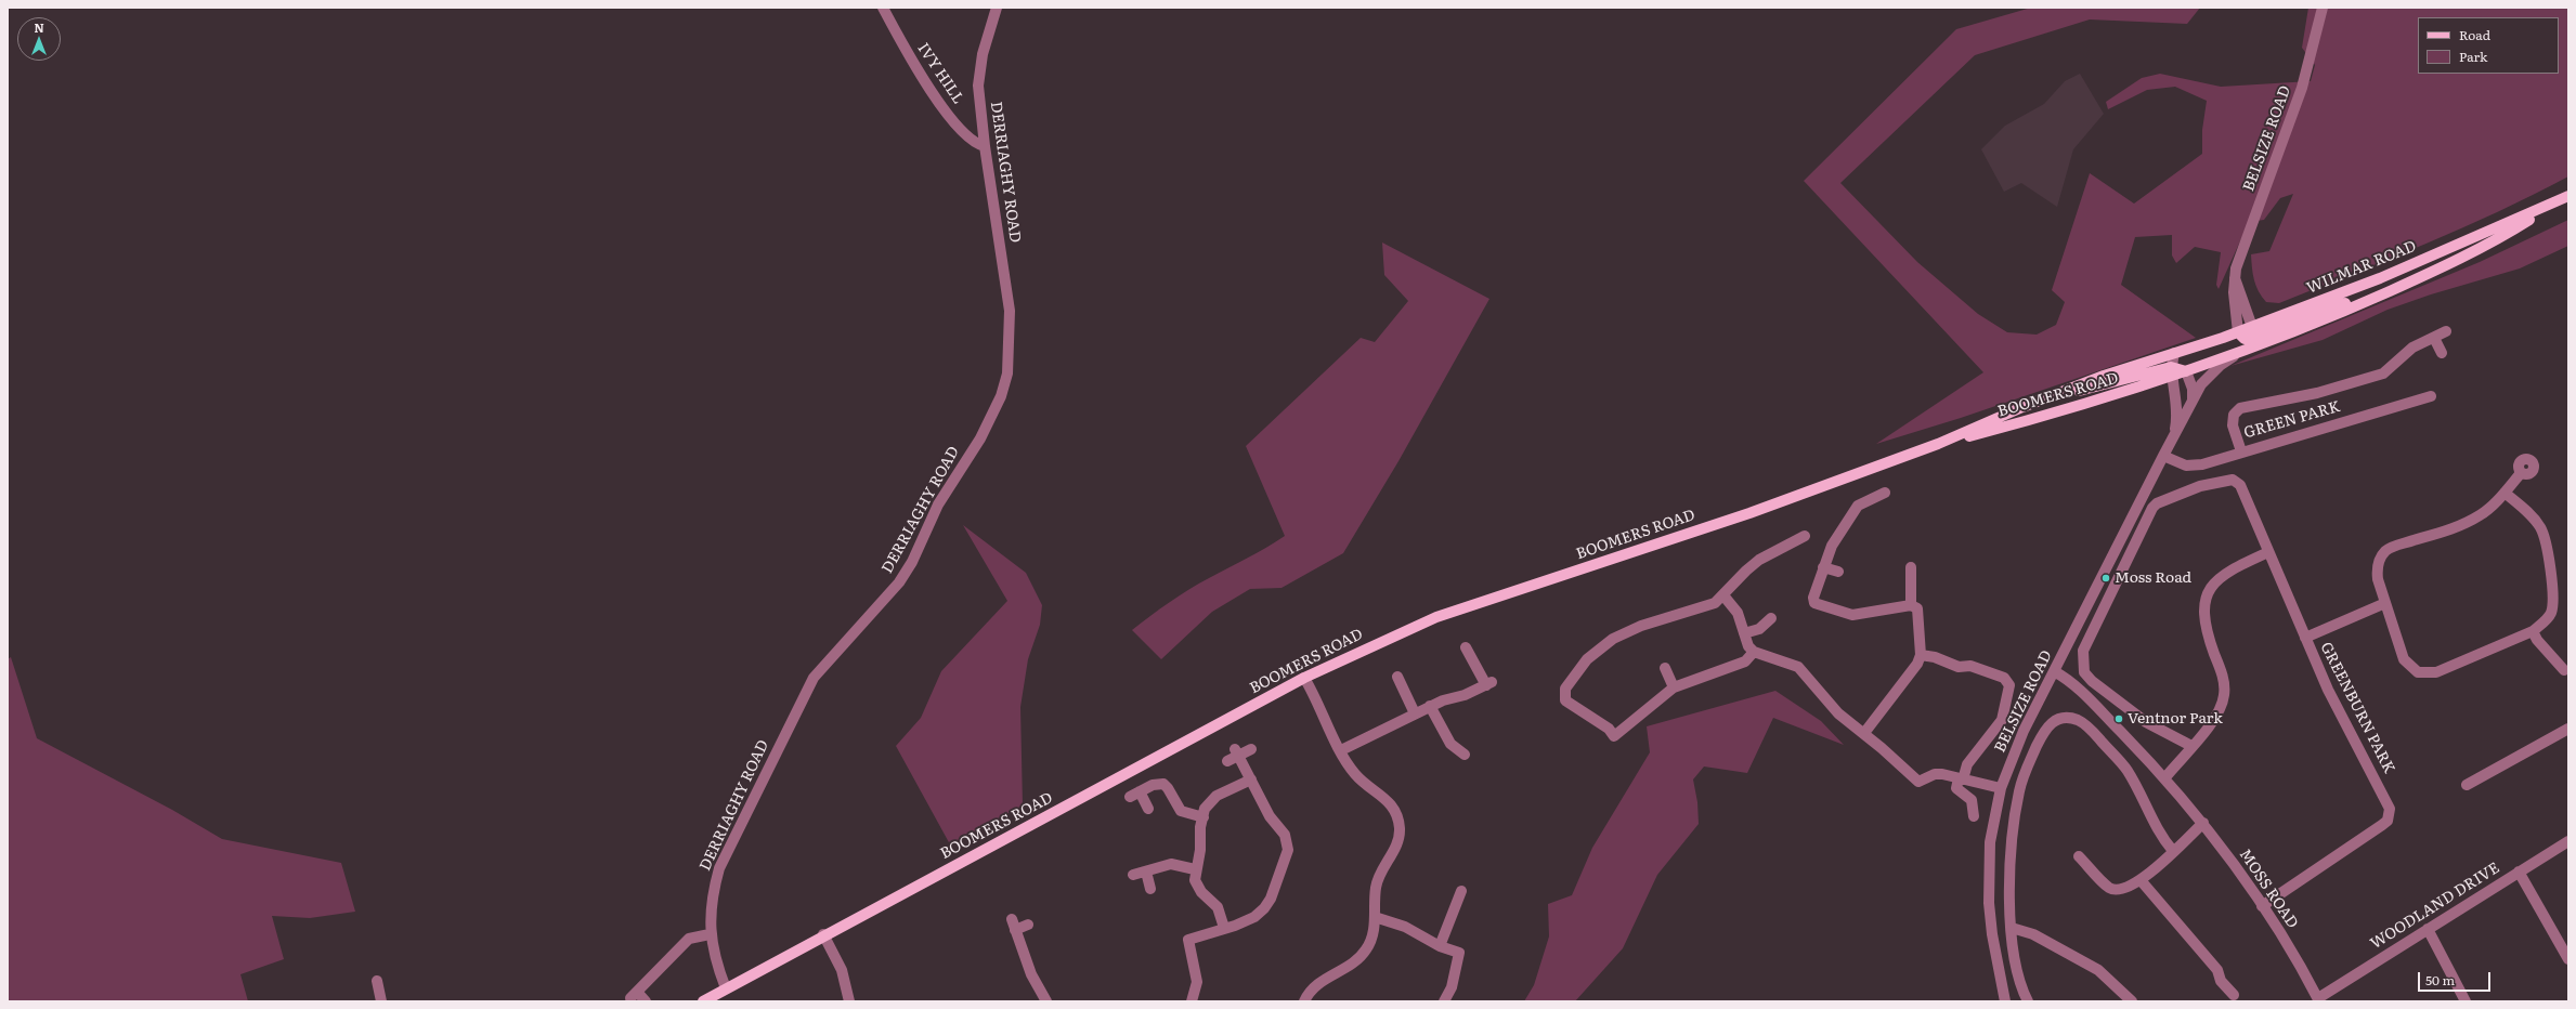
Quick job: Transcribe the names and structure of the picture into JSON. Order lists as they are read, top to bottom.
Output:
{
  "streets": {
    "main road": ["WILMAR ROAD", "BOOMERS ROAD"],
    "street": [
      "IVY HILL",
      "BELSIZE ROAD",
      "DERRIAGHY ROAD",
      "GREEN PARK",
      "GREENBURN PARK",
      "MOSS ROAD",
      "WOODLAND DRIVE"
    ]
  },
  "crossings": [
    ["IVY HILL", "DERRIAGHY ROAD"],
    ["BELSIZE ROAD", "WILMAR ROAD"],
    ["BELSIZE ROAD", "BOOMERS ROAD"],
    ["BELSIZE ROAD", "GREEN PARK"],
    ["BELSIZE ROAD", "MOSS ROAD"],
    ["DERRIAGHY ROAD", "BOOMERS ROAD"],
    ["WILMAR ROAD", "BOOMERS ROAD"],
    ["GREENBURN PARK", "MOSS ROAD"],
    ["MOSS ROAD", "WOODLAND DRIVE"]
  ],
  "places": ["Moss Road", "Ventnor Park"],
  "legend": ["Road", "Park"],
  "scale_bar": "50 m",
  "north": "top"
}
